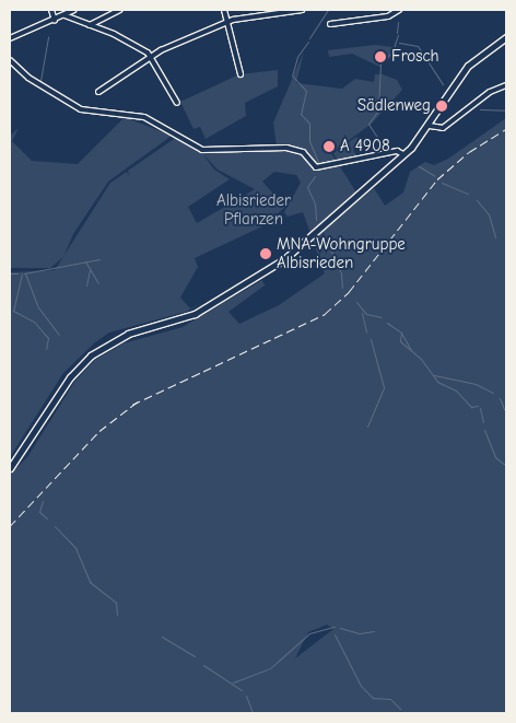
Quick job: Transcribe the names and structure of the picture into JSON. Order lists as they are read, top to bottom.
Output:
{
  "parks": ["Albisrieder Pflanzen"],
  "places": [
    "Frosch",
    "Sädlenweg",
    "A 4908",
    "MNA-Wohngruppe Albisrieden"
  ]
}
